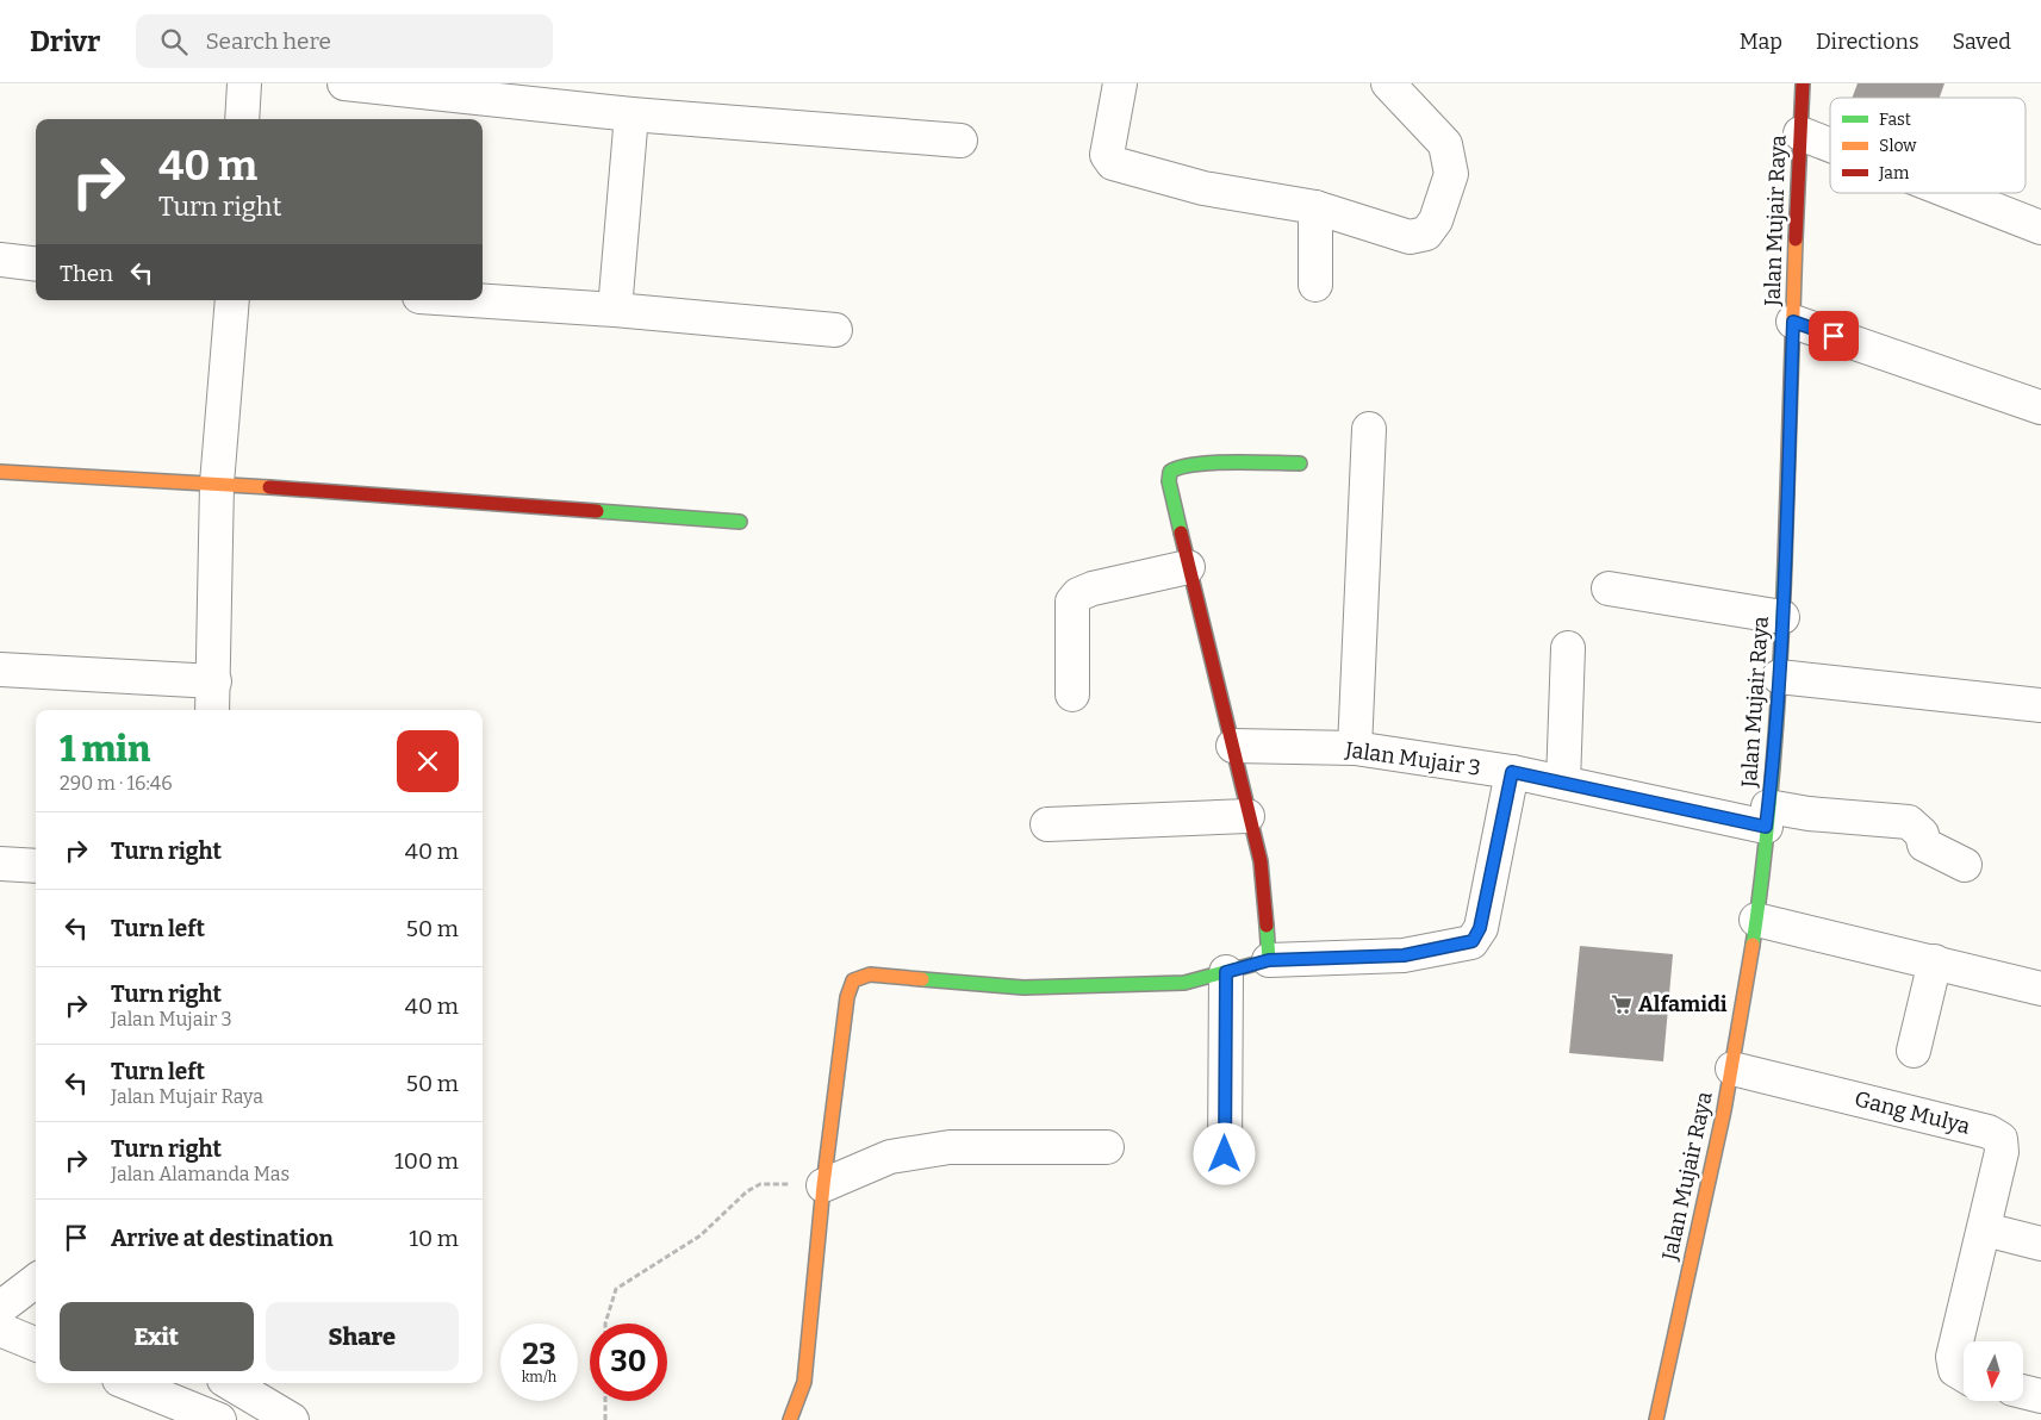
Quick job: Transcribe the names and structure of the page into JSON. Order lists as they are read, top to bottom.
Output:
{
  "streets": {
    "street": ["Jalan Mujair Raya", "Jalan Mujair 3", "Gang Mulya"]
  },
  "crossings": [
    ["Jalan Mujair Raya", "Jalan Mujair 3"],
    ["Jalan Mujair Raya", "Gang Mulya"]
  ],
  "places": {
    "supermarket": ["Alfamidi"]
  },
  "legend": ["Fast", "Slow", "Jam"],
  "north": "bottom",
  "page": {
    "header": "Drivr",
    "search": "Search here",
    "nav": ["Map", "Directions", "Saved"],
    "turn": ["40 m", "Turn right"],
    "then": "Then",
    "heading": ["1 min", "290 m · 16:46"],
    "list": [
      {
        "name": "Turn right",
        "value": "40 m"
      },
      {
        "name": "Turn left",
        "value": "50 m"
      },
      {
        "name": "Turn right",
        "note": "Jalan Mujair 3",
        "value": "40 m"
      },
      {
        "name": "Turn left",
        "note": "Jalan Mujair Raya",
        "value": "50 m"
      },
      {
        "name": "Turn right",
        "note": "Jalan Alamanda Mas",
        "value": "100 m"
      },
      {
        "name": "Arrive at destination",
        "value": "10 m"
      }
    ],
    "buttons": ["Exit", "Share"],
    "speed": "23 km/h",
    "limit": "30"
  }
}
